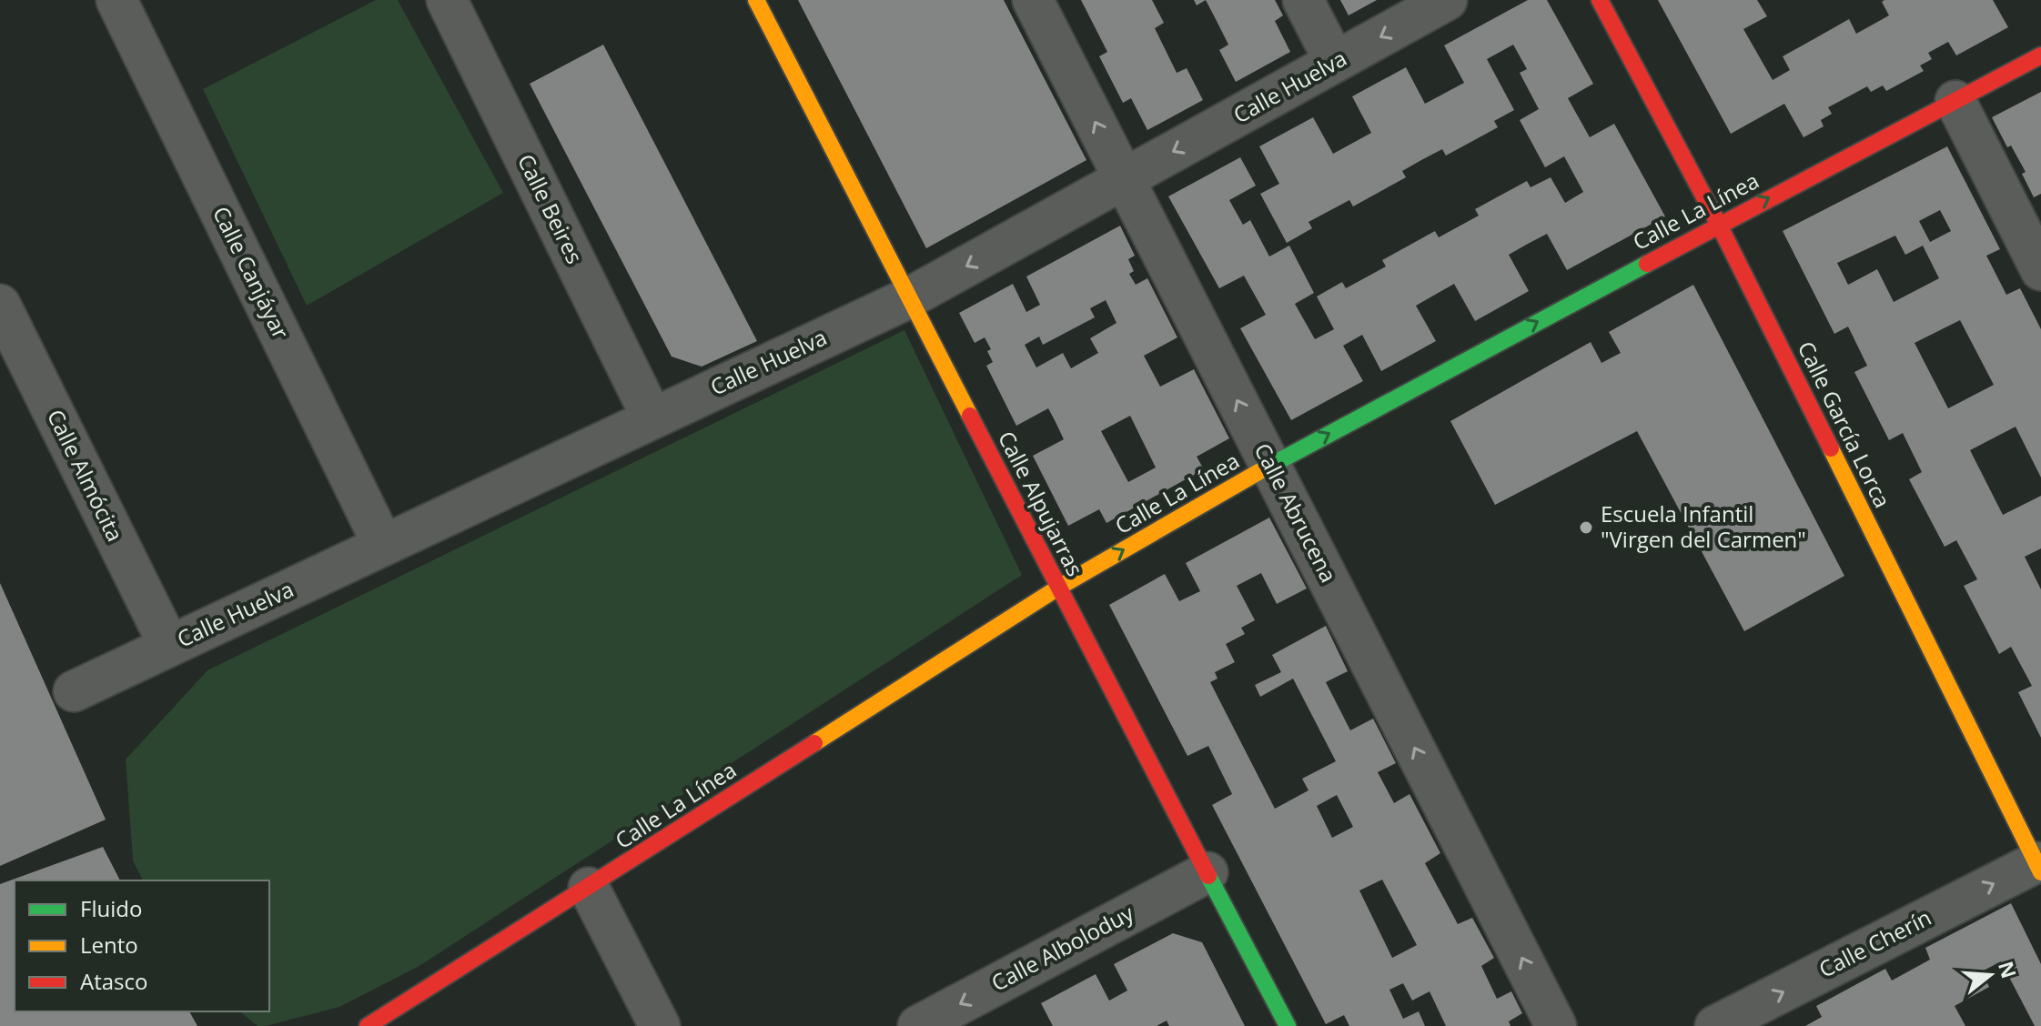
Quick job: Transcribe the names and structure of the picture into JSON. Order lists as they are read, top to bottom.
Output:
{
  "streets": {
    "street": [
      "Calle Huelva",
      "Calle Beires",
      "Calle La Línea",
      "Calle Canjáyar",
      "Calle García Lorca",
      "Calle Almócita",
      "Calle Alpujarras",
      "Calle Abrucena",
      "Calle Cherín",
      "Calle Alboloduy"
    ]
  },
  "crossings": [
    ["Calle Huelva", "Calle Beires"],
    ["Calle Huelva", "Calle Canjáyar"],
    ["Calle Huelva", "Calle Almócita"],
    ["Calle Huelva", "Calle Alpujarras"],
    ["Calle Huelva", "Calle Abrucena"],
    ["Calle La Línea", "Calle García Lorca"],
    ["Calle La Línea", "Calle Alpujarras"],
    ["Calle La Línea", "Calle Abrucena"],
    ["Calle García Lorca", "Calle Cherín"],
    ["Calle Alpujarras", "Calle Alboloduy"]
  ],
  "one_way": [
    "Calle Huelva",
    "Calle La Línea",
    "Calle Abrucena",
    "Calle Cherín",
    "Calle Alboloduy"
  ],
  "places": ["Escuela Infantil \"Virgen del Carmen\""],
  "legend": ["Fluido", "Lento", "Atasco"],
  "north": "right"
}
